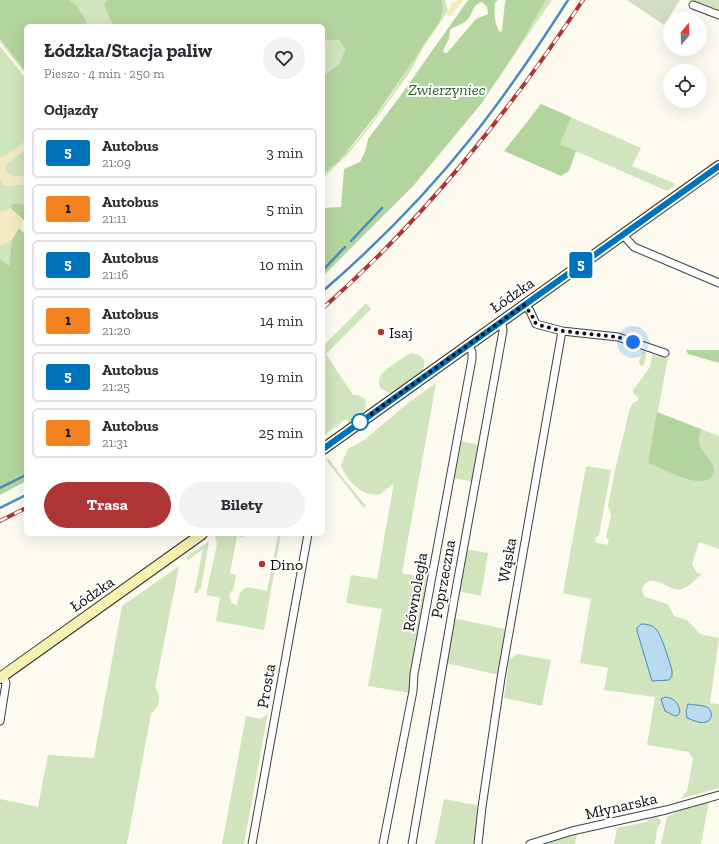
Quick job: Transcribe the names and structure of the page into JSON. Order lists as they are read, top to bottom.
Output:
{
  "streets": {
    "main road": ["Łódzka"],
    "street": [
      "Wąska",
      "Poprzeczna",
      "Równoległa",
      "Prosta",
      "Młynarska"
    ]
  },
  "crossings": [
    ["Łódzka", "Poprzeczna"],
    ["Łódzka", "Równoległa"]
  ],
  "parks": ["Zwierzyniec"],
  "places": ["Isaj", "Dino"],
  "lines": ["bus line 5"],
  "north": "top",
  "page": {
    "on_map": "5",
    "heading": [
      ["Łódzka/Stacja paliw", "Pieszo · 4 min · 250 m"],
      "Odjazdy"
    ],
    "list": [
      {
        "mark": "5",
        "name": "Autobus",
        "note": "21:09",
        "value": "3 min"
      },
      {
        "mark": "1",
        "name": "Autobus",
        "note": "21:11",
        "value": "5 min"
      },
      {
        "mark": "5",
        "name": "Autobus",
        "note": "21:16",
        "value": "10 min"
      },
      {
        "mark": "1",
        "name": "Autobus",
        "note": "21:20",
        "value": "14 min"
      },
      {
        "mark": "5",
        "name": "Autobus",
        "note": "21:25",
        "value": "19 min"
      },
      {
        "mark": "1",
        "name": "Autobus",
        "note": "21:31",
        "value": "25 min"
      }
    ],
    "buttons": ["Trasa", "Bilety"]
  }
}
